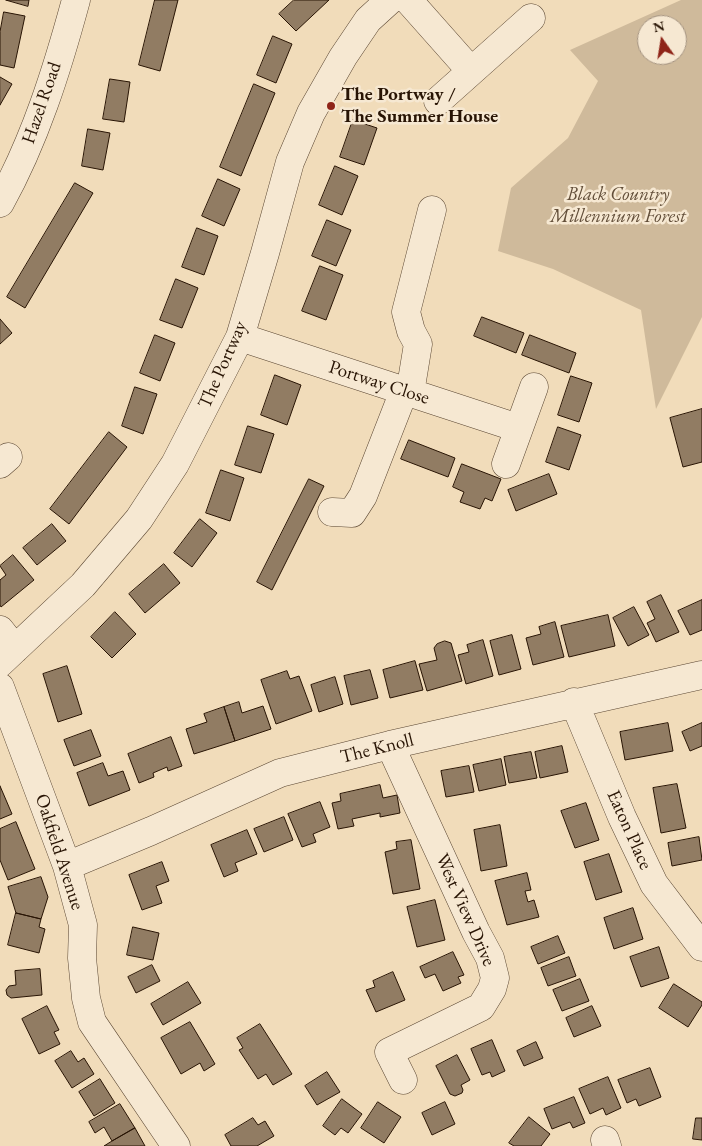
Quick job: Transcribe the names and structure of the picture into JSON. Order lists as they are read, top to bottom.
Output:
{
  "streets": {
    "street": [
      "Hazel Road",
      "The Portway",
      "Portway Close",
      "The Knoll",
      "Eaton Place",
      "Oakfield Avenue",
      "West View Drive"
    ]
  },
  "crossings": [
    ["The Portway", "Portway Close"],
    ["The Knoll", "Eaton Place"],
    ["The Knoll", "Oakfield Avenue"],
    ["The Knoll", "West View Drive"]
  ],
  "parks": ["Black Country Millennium Forest"],
  "places": ["The Portway / The Summer House"],
  "north": "top"
}
